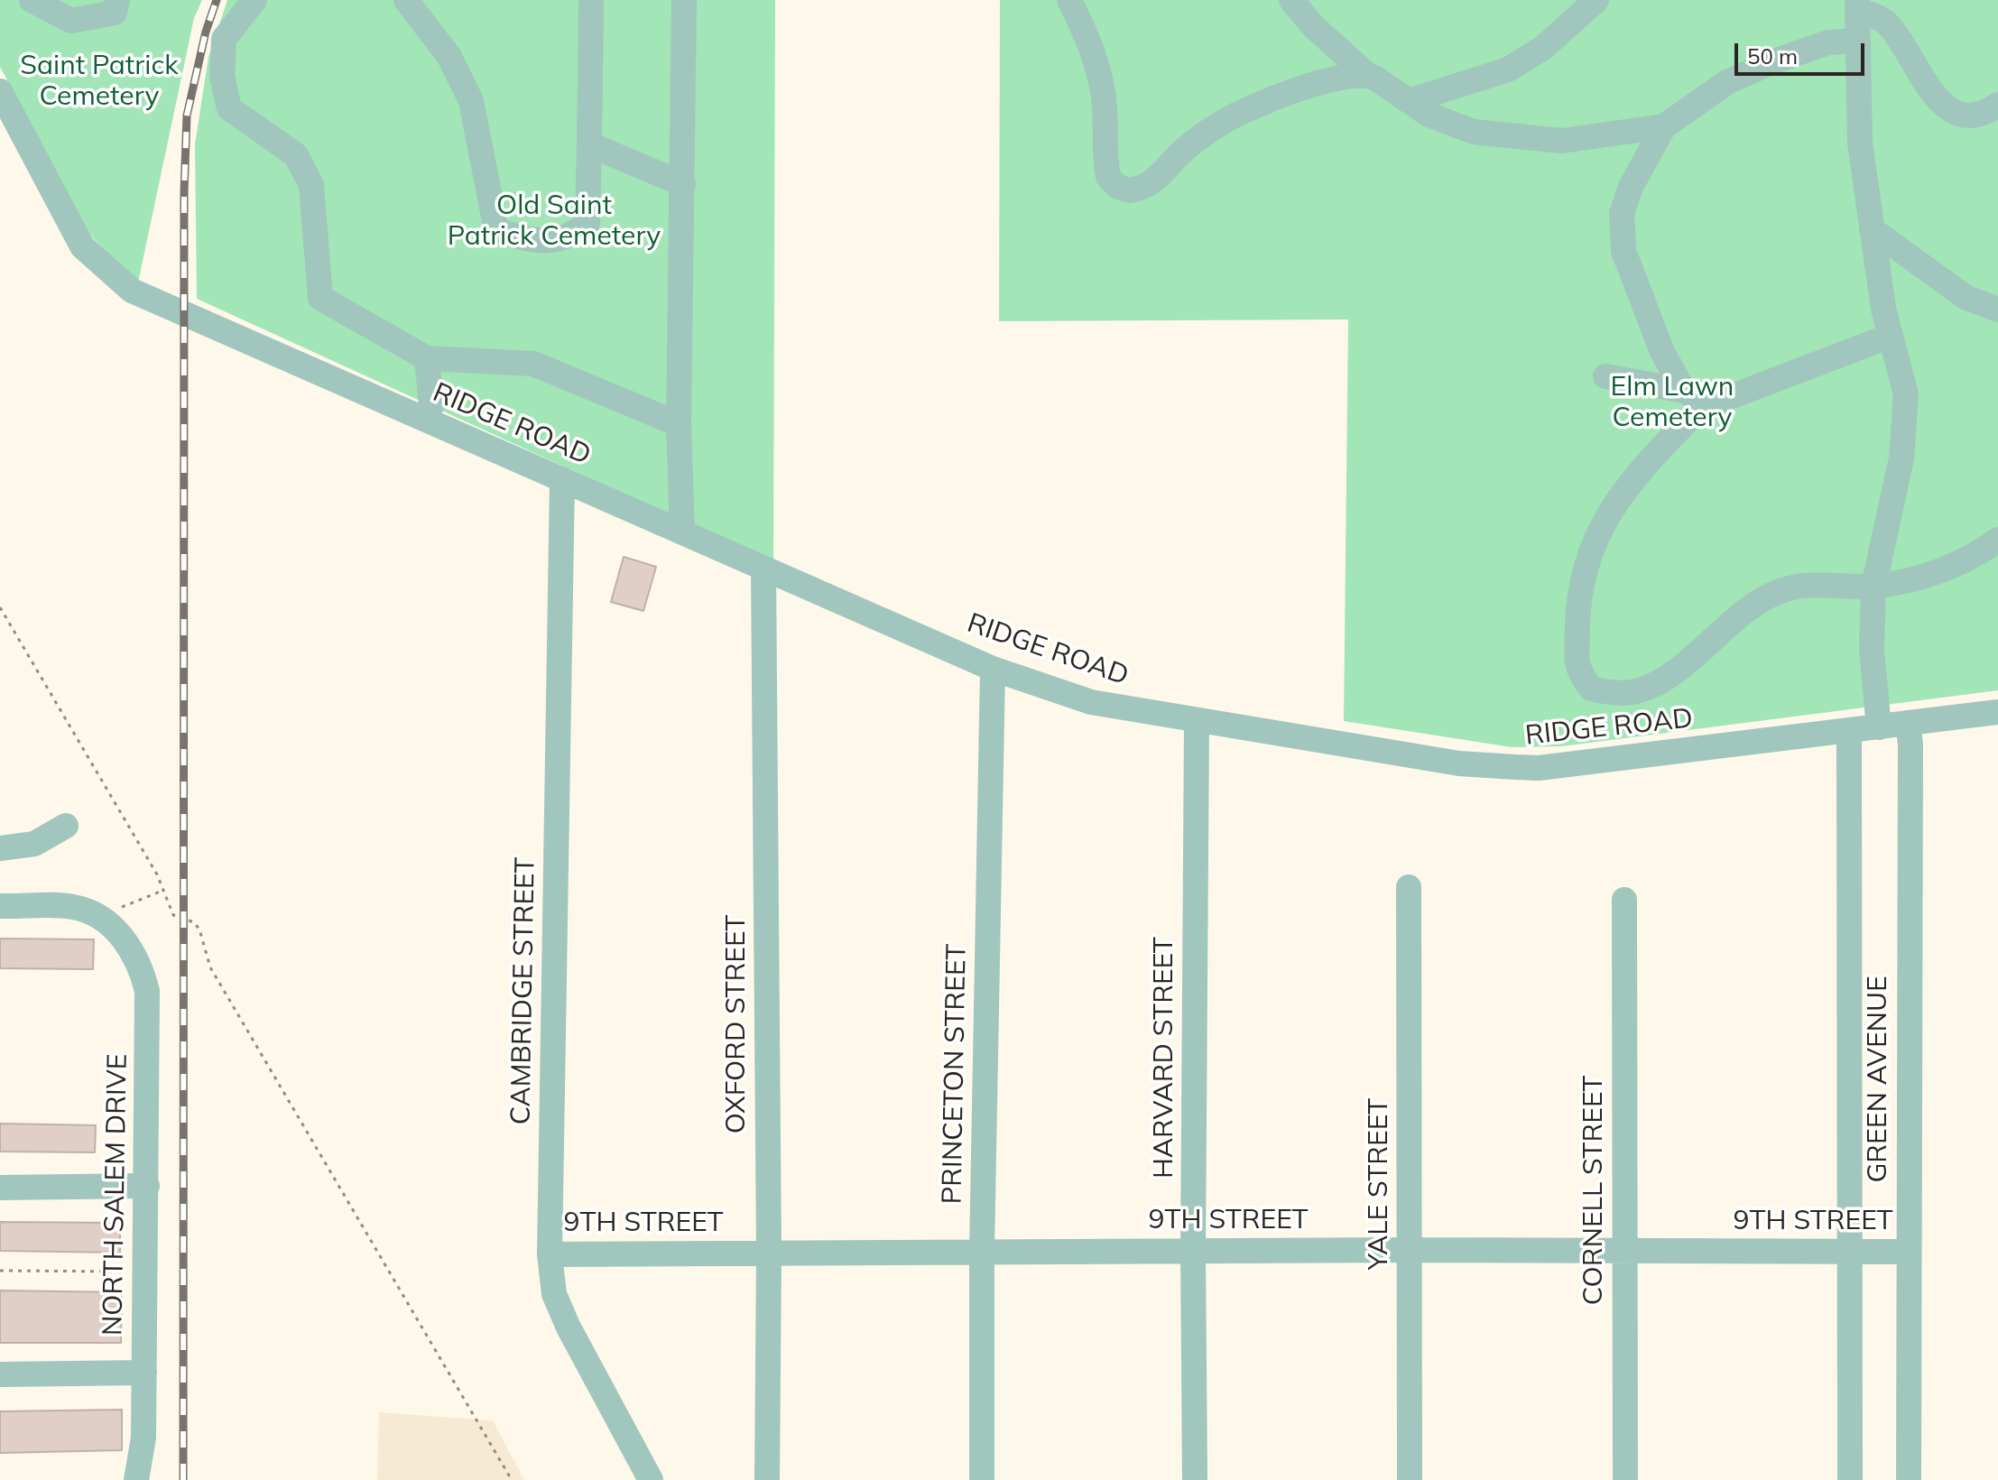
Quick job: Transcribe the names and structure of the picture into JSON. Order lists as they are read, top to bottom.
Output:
{
  "streets": {
    "street": [
      "RIDGE ROAD",
      "CAMBRIDGE STREET",
      "OXFORD STREET",
      "HARVARD STREET",
      "PRINCETON STREET",
      "GREEN AVENUE",
      "YALE STREET",
      "CORNELL STREET",
      "NORTH SALEM DRIVE",
      "9TH STREET"
    ]
  },
  "crossings": [
    ["RIDGE ROAD", "CAMBRIDGE STREET"],
    ["RIDGE ROAD", "OXFORD STREET"],
    ["RIDGE ROAD", "HARVARD STREET"],
    ["RIDGE ROAD", "PRINCETON STREET"],
    ["RIDGE ROAD", "GREEN AVENUE"],
    ["CAMBRIDGE STREET", "9TH STREET"],
    ["OXFORD STREET", "9TH STREET"],
    ["HARVARD STREET", "9TH STREET"],
    ["PRINCETON STREET", "9TH STREET"],
    ["GREEN AVENUE", "9TH STREET"],
    ["YALE STREET", "9TH STREET"],
    ["CORNELL STREET", "9TH STREET"]
  ],
  "parks": ["Saint Patrick Cemetery", "Old Saint Patrick Cemetery", "Elm Lawn Cemetery"],
  "scale_bar": "50 m"
}
